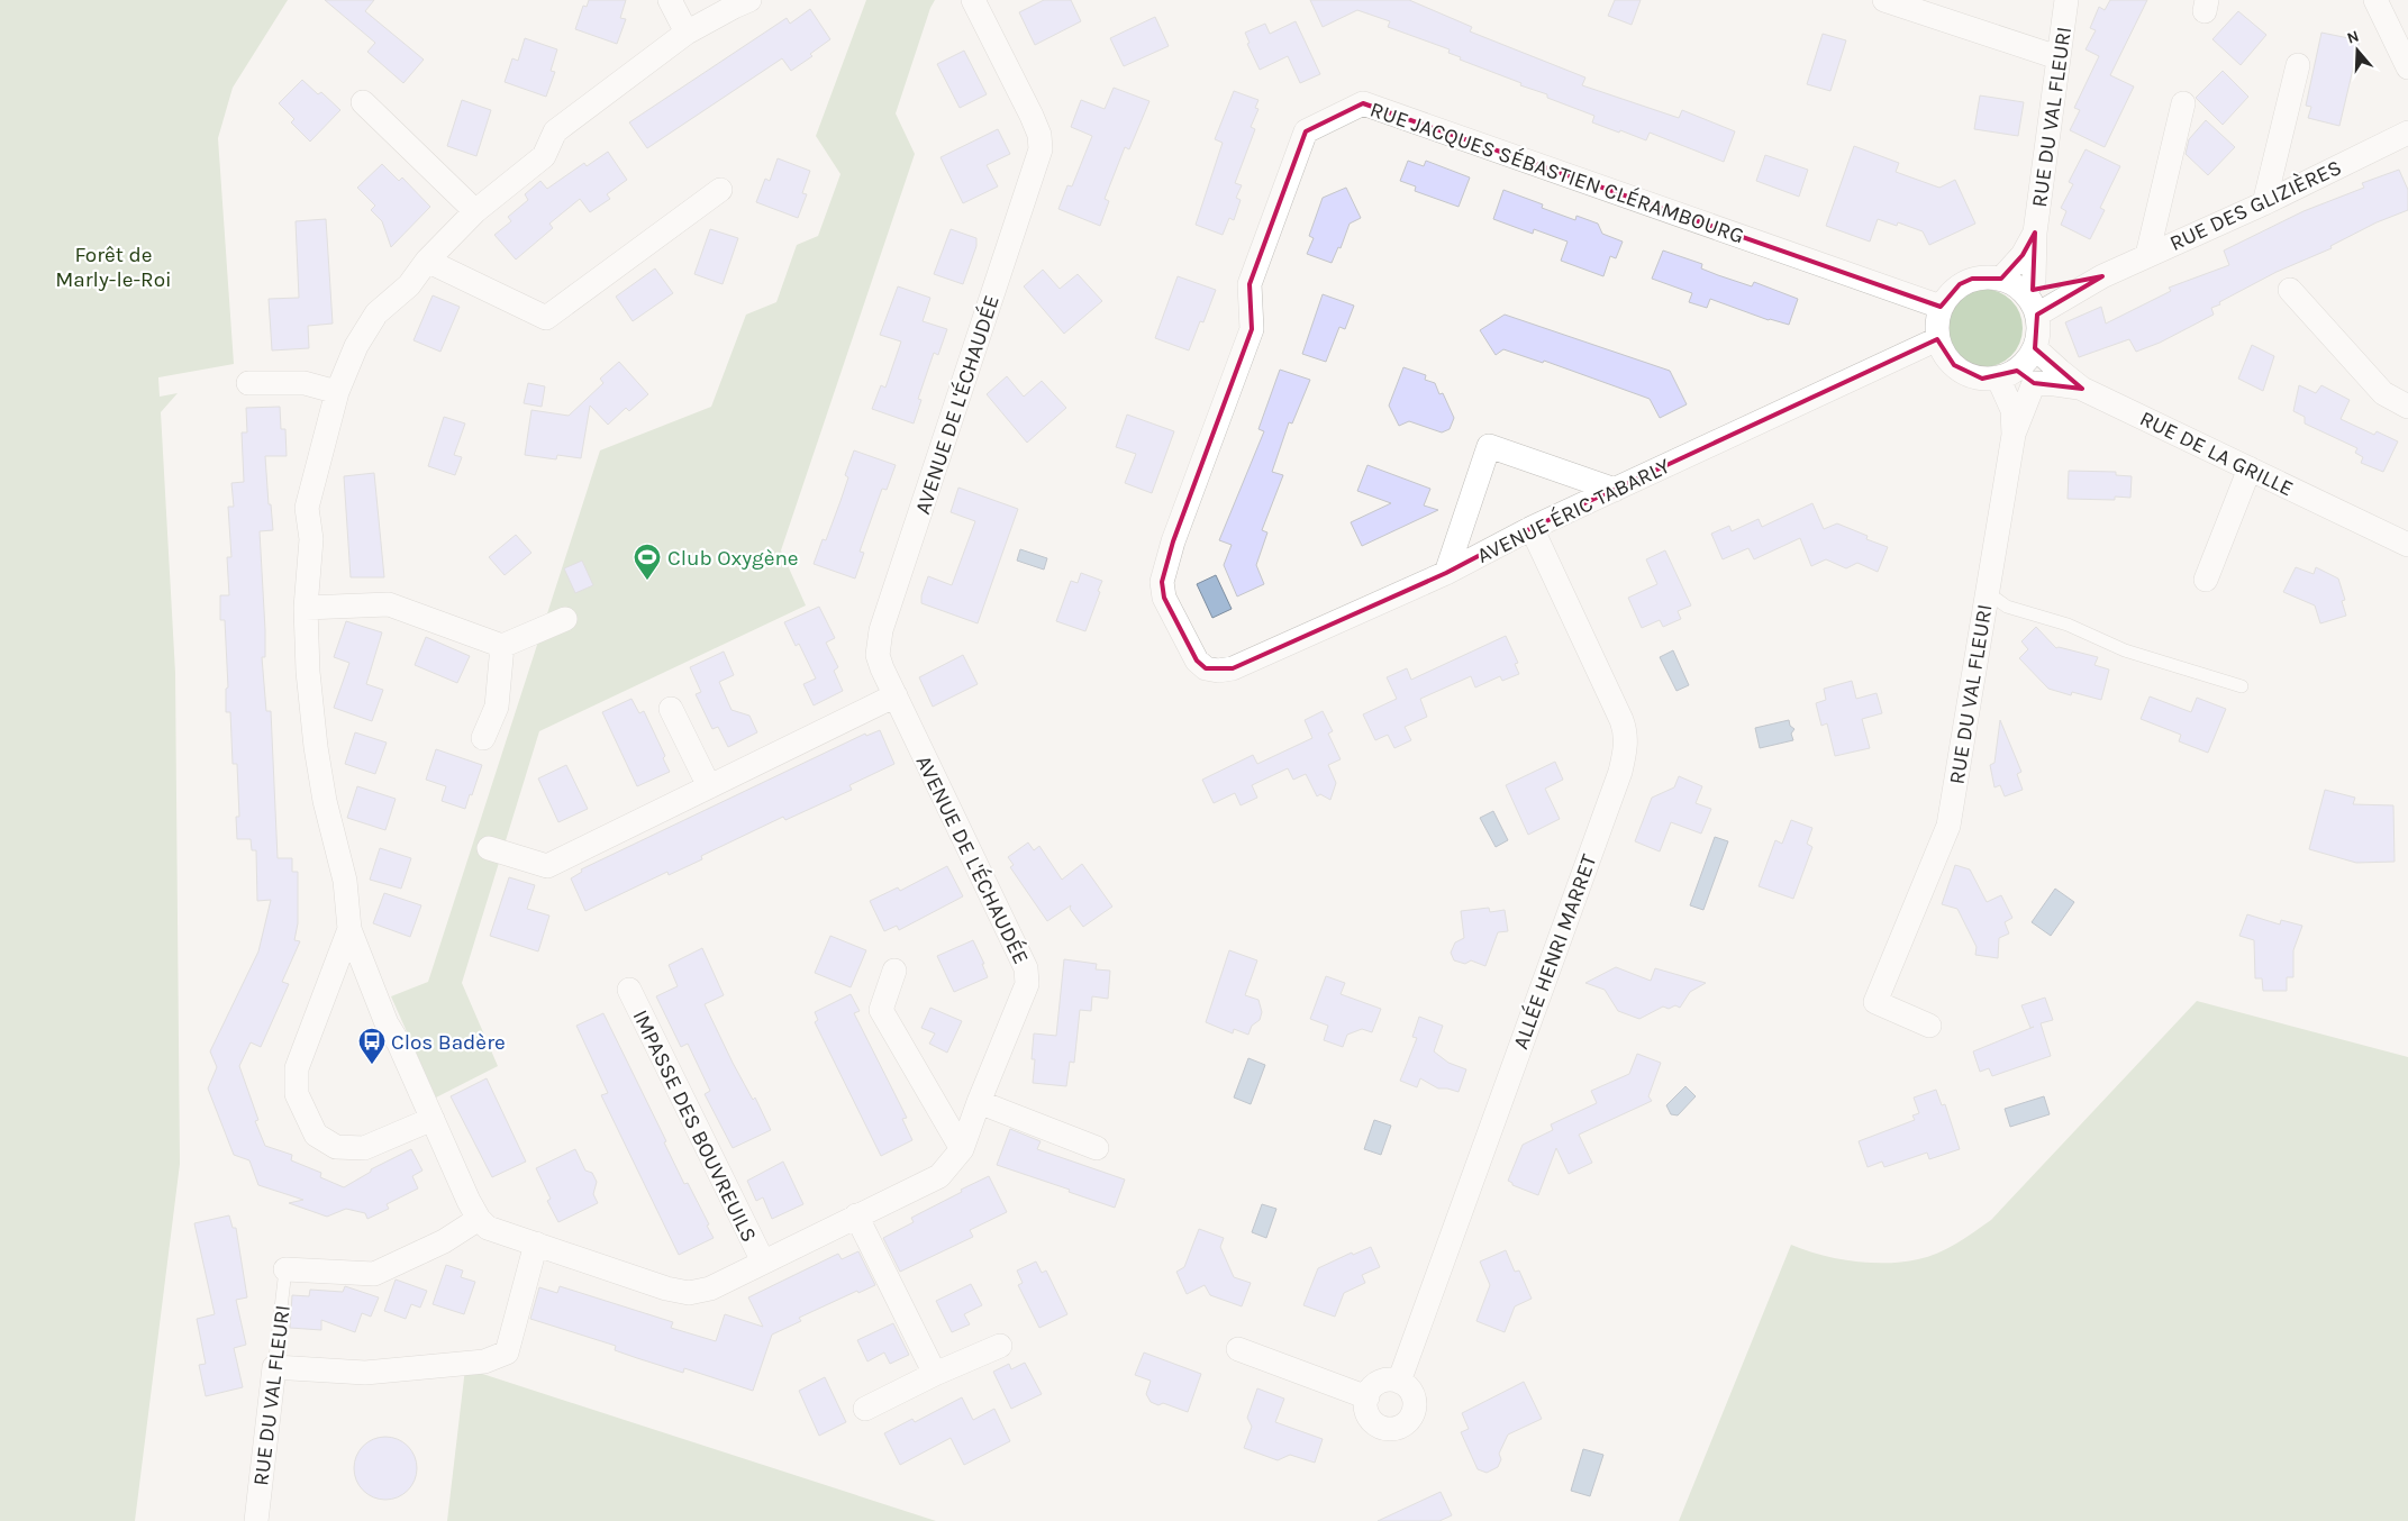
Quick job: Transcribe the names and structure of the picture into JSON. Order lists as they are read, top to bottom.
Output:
{
  "streets": {
    "street": [
      "RUE DU VAL FLEURI",
      "RUE JACQUES SÉBASTIEN CLÉRAMBOURG",
      "RUE DES GLIZIÈRES",
      "AVENUE DE L'ÉCHAUDÉE",
      "RUE DE LA GRILLE",
      "AVENUE ÉRIC TABARLY",
      "ALLÉE HENRI MARRET",
      "IMPASSE DES BOUVREUILS"
    ]
  },
  "crossings": [
    ["RUE DU VAL FLEURI", "RUE JACQUES SÉBASTIEN CLÉRAMBOURG"],
    ["RUE DU VAL FLEURI", "RUE DES GLIZIÈRES"],
    ["RUE DU VAL FLEURI", "RUE DE LA GRILLE"],
    ["RUE DU VAL FLEURI", "AVENUE ÉRIC TABARLY"],
    ["RUE JACQUES SÉBASTIEN CLÉRAMBOURG", "RUE DES GLIZIÈRES"],
    ["RUE JACQUES SÉBASTIEN CLÉRAMBOURG", "RUE DE LA GRILLE"],
    ["RUE JACQUES SÉBASTIEN CLÉRAMBOURG", "AVENUE ÉRIC TABARLY"],
    ["RUE DES GLIZIÈRES", "RUE DE LA GRILLE"],
    ["RUE DES GLIZIÈRES", "AVENUE ÉRIC TABARLY"],
    ["AVENUE DE L'ÉCHAUDÉE", "IMPASSE DES BOUVREUILS"],
    ["RUE DE LA GRILLE", "AVENUE ÉRIC TABARLY"],
    ["AVENUE ÉRIC TABARLY", "ALLÉE HENRI MARRET"]
  ],
  "parks": ["Forêt de Marly-le-Roi"],
  "places": {
    "sports": ["Club Oxygène"],
    "bus stop": ["Clos Badère"]
  },
  "north": "top"
}
